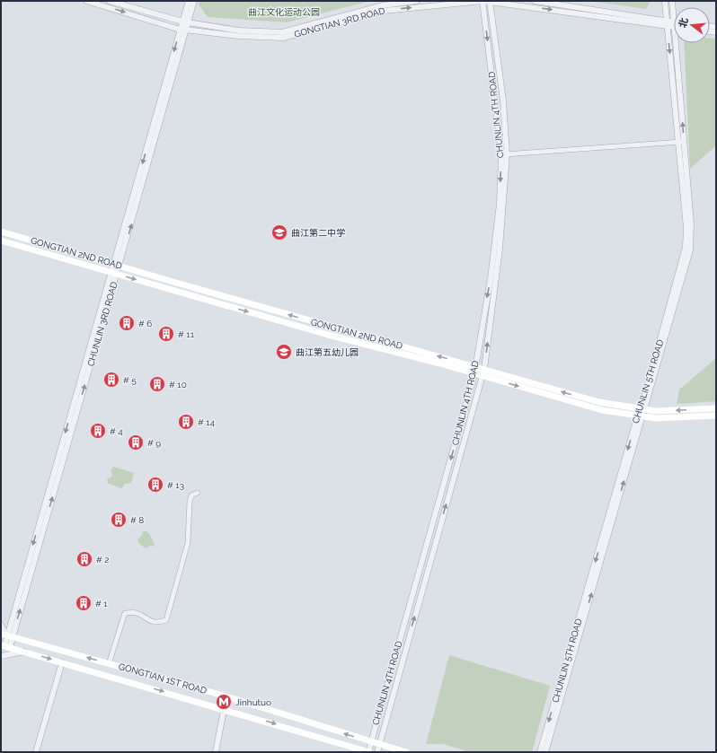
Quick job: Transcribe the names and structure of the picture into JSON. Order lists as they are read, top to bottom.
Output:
{
  "streets": {
    "main road": ["GONGTIAN 2ND ROAD", "GONGTIAN 1ST ROAD"],
    "street": [
      "GONGTIAN 3RD ROAD",
      "CHUNLIN 4TH ROAD",
      "CHUNLIN 3RD ROAD",
      "CHUNLIN 5TH ROAD"
    ]
  },
  "crossings": [
    ["GONGTIAN 3RD ROAD", "CHUNLIN 4TH ROAD"],
    ["GONGTIAN 3RD ROAD", "CHUNLIN 3RD ROAD"],
    ["GONGTIAN 3RD ROAD", "CHUNLIN 5TH ROAD"],
    ["CHUNLIN 4TH ROAD", "GONGTIAN 2ND ROAD"],
    ["CHUNLIN 4TH ROAD", "GONGTIAN 1ST ROAD"],
    ["GONGTIAN 2ND ROAD", "CHUNLIN 3RD ROAD"],
    ["GONGTIAN 2ND ROAD", "CHUNLIN 5TH ROAD"],
    ["CHUNLIN 3RD ROAD", "GONGTIAN 1ST ROAD"]
  ],
  "parks": ["曲江文化运动公园"],
  "places": {
    "school or university": ["曲江第二中学", "曲江第五幼儿园"],
    "building": [
      "# 6",
      "# 11",
      "# 5",
      "# 10",
      "# 14",
      "# 4",
      "# 9",
      "# 13",
      "# 8",
      "# 2",
      "# 1"
    ],
    "metro station": ["Jinhutuo"]
  },
  "north": "left"
}
